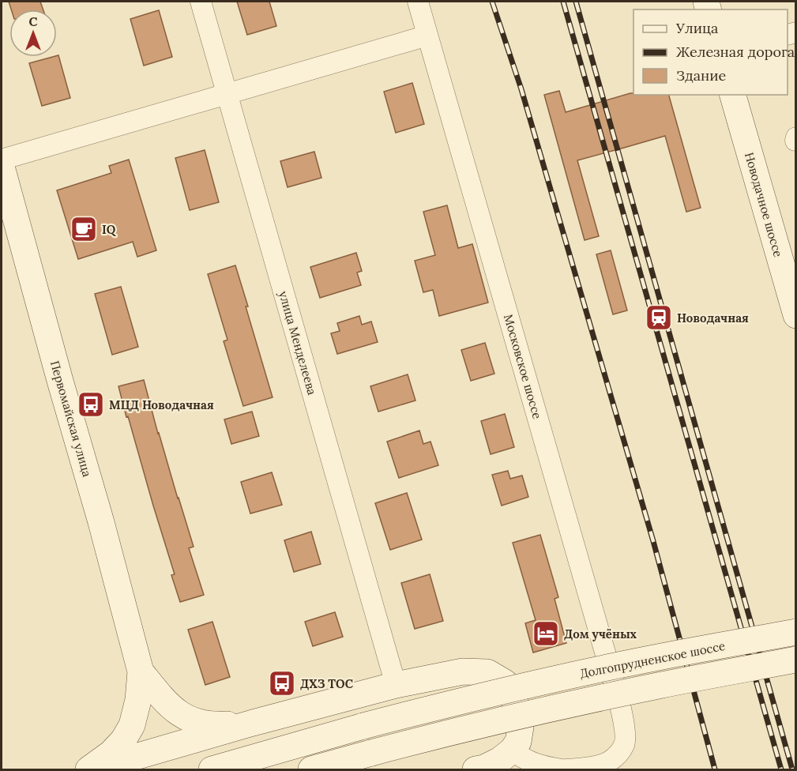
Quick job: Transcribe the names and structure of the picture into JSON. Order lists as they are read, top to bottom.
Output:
{
  "streets": {
    "main road": ["Новодачное шоссе", "Первомайская улица", "Долгопрудненское шоссе"],
    "street": ["улица Менделеева", "Московское шоссе"]
  },
  "places": {
    "cafe": ["IQ"],
    "station": ["Новодачная"],
    "bus stop": ["МЦД Новодачная", "ДХЗ ТОС"],
    "hotel": ["Дом учёных"]
  },
  "legend": ["Улица", "Железная дорога", "Здание"],
  "north": "top"
}
